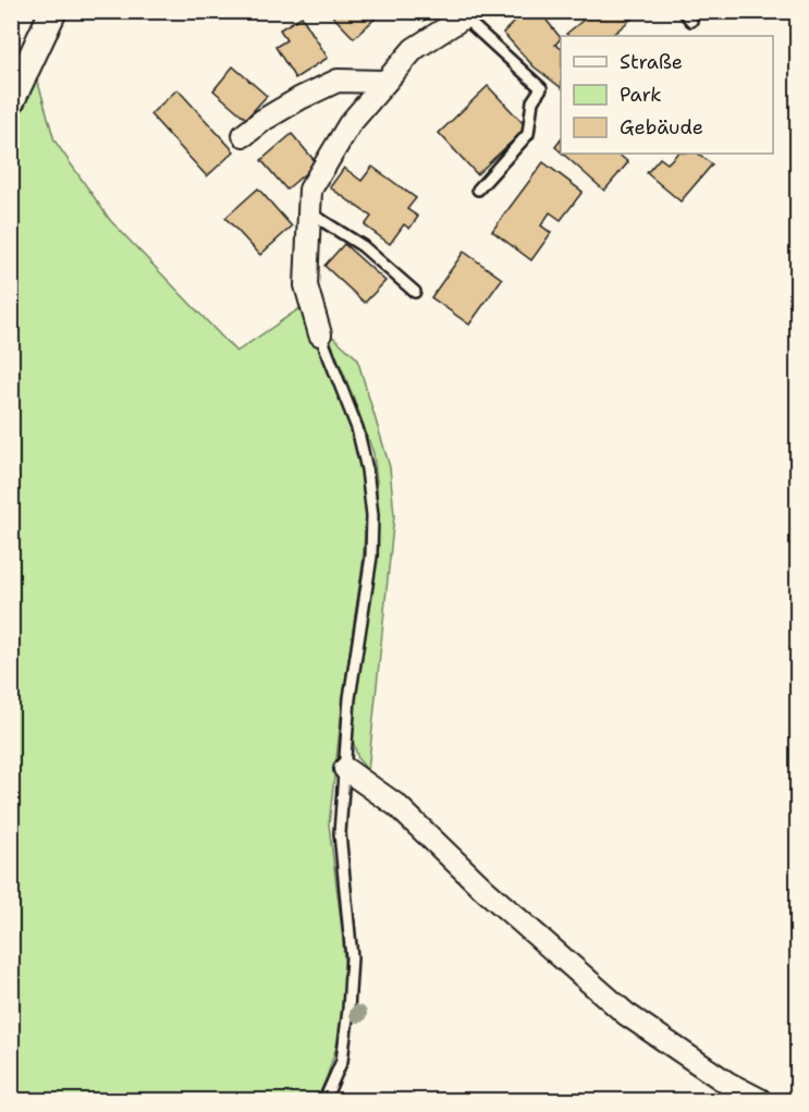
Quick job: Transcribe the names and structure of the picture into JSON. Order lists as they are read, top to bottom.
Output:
{
  "legend": ["Straße", "Park", "Gebäude"]
}
